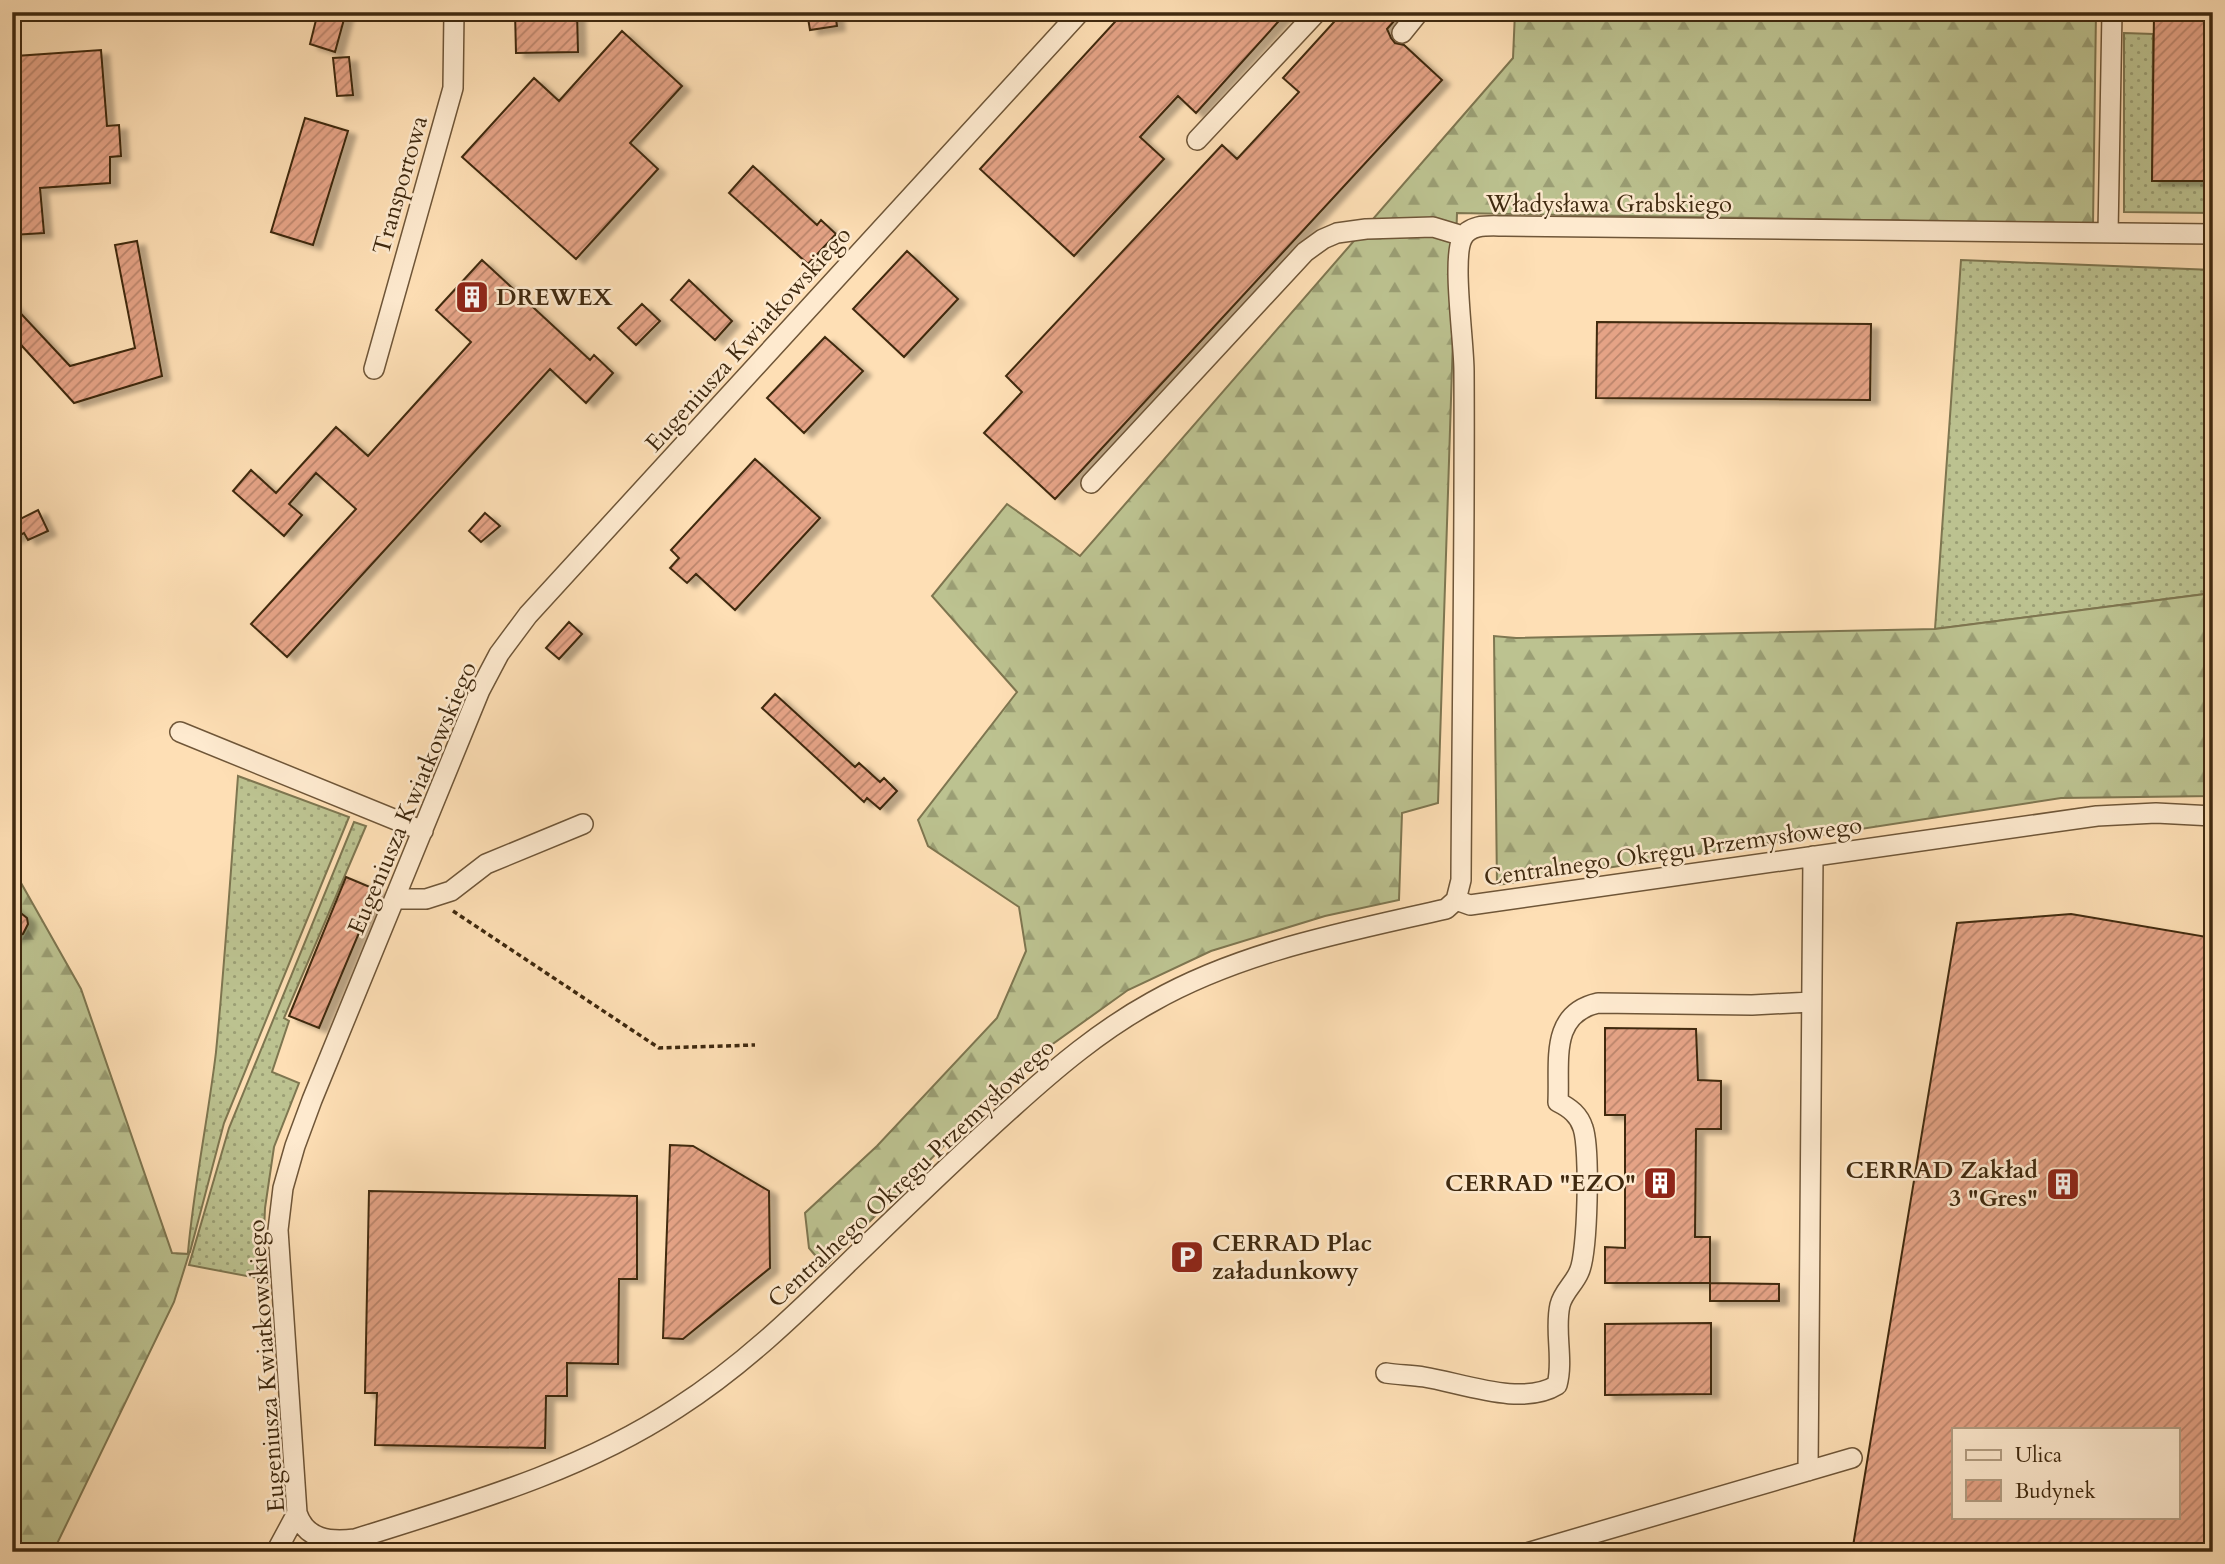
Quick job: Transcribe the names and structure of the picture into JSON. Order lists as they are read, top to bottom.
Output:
{
  "streets": {
    "street": [
      "Transportowa",
      "Władysława Grabskiego",
      "Eugeniusza Kwiatkowskiego",
      "Centralnego Okręgu Przemysłowego"
    ]
  },
  "crossings": [
    ["Władysława Grabskiego", "Centralnego Okręgu Przemysłowego"],
    ["Eugeniusza Kwiatkowskiego", "Centralnego Okręgu Przemysłowego"]
  ],
  "places": {
    "building": ["DREWEX", "CERRAD \"EZO\"", "CERRAD Zakład 3 \"Gres\""],
    "parking": ["CERRAD Plac załadunkowy"]
  },
  "legend": ["Ulica", "Budynek"]
}
